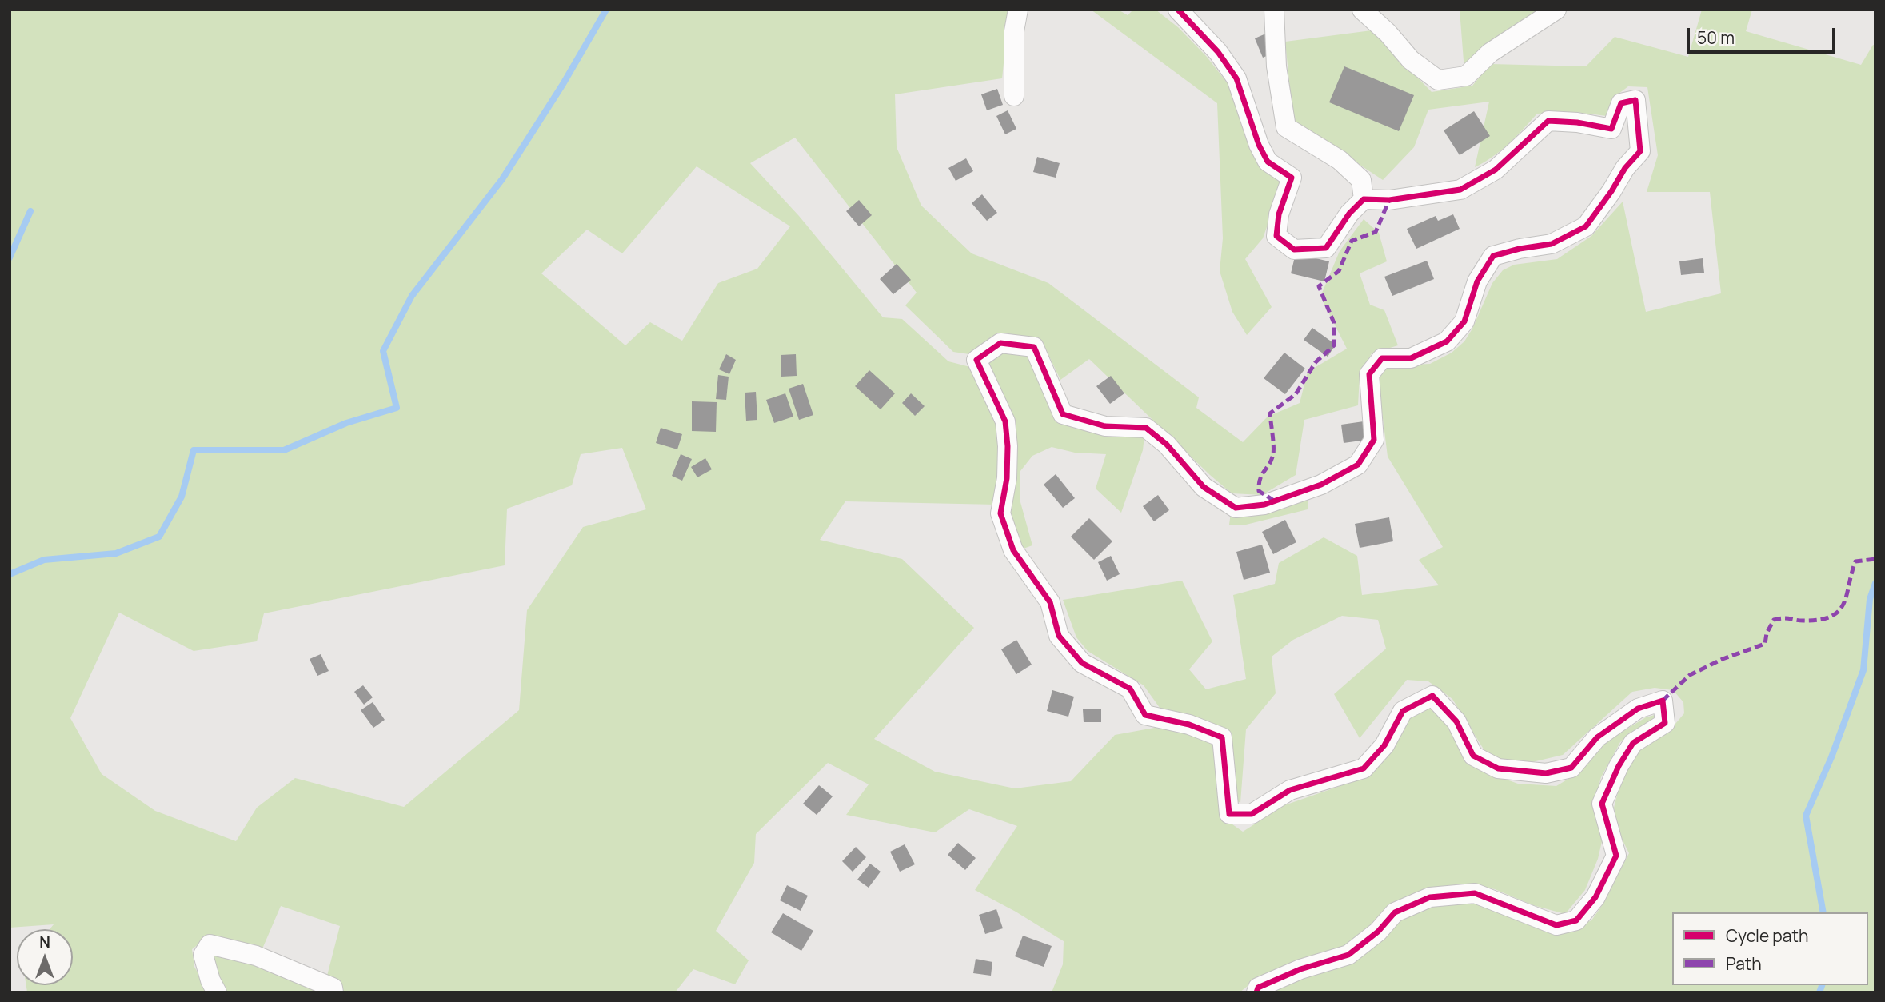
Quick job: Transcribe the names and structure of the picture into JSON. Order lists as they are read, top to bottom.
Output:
{
  "legend": ["Cycle path", "Path"],
  "scale_bar": "50 m",
  "north": "top"
}
